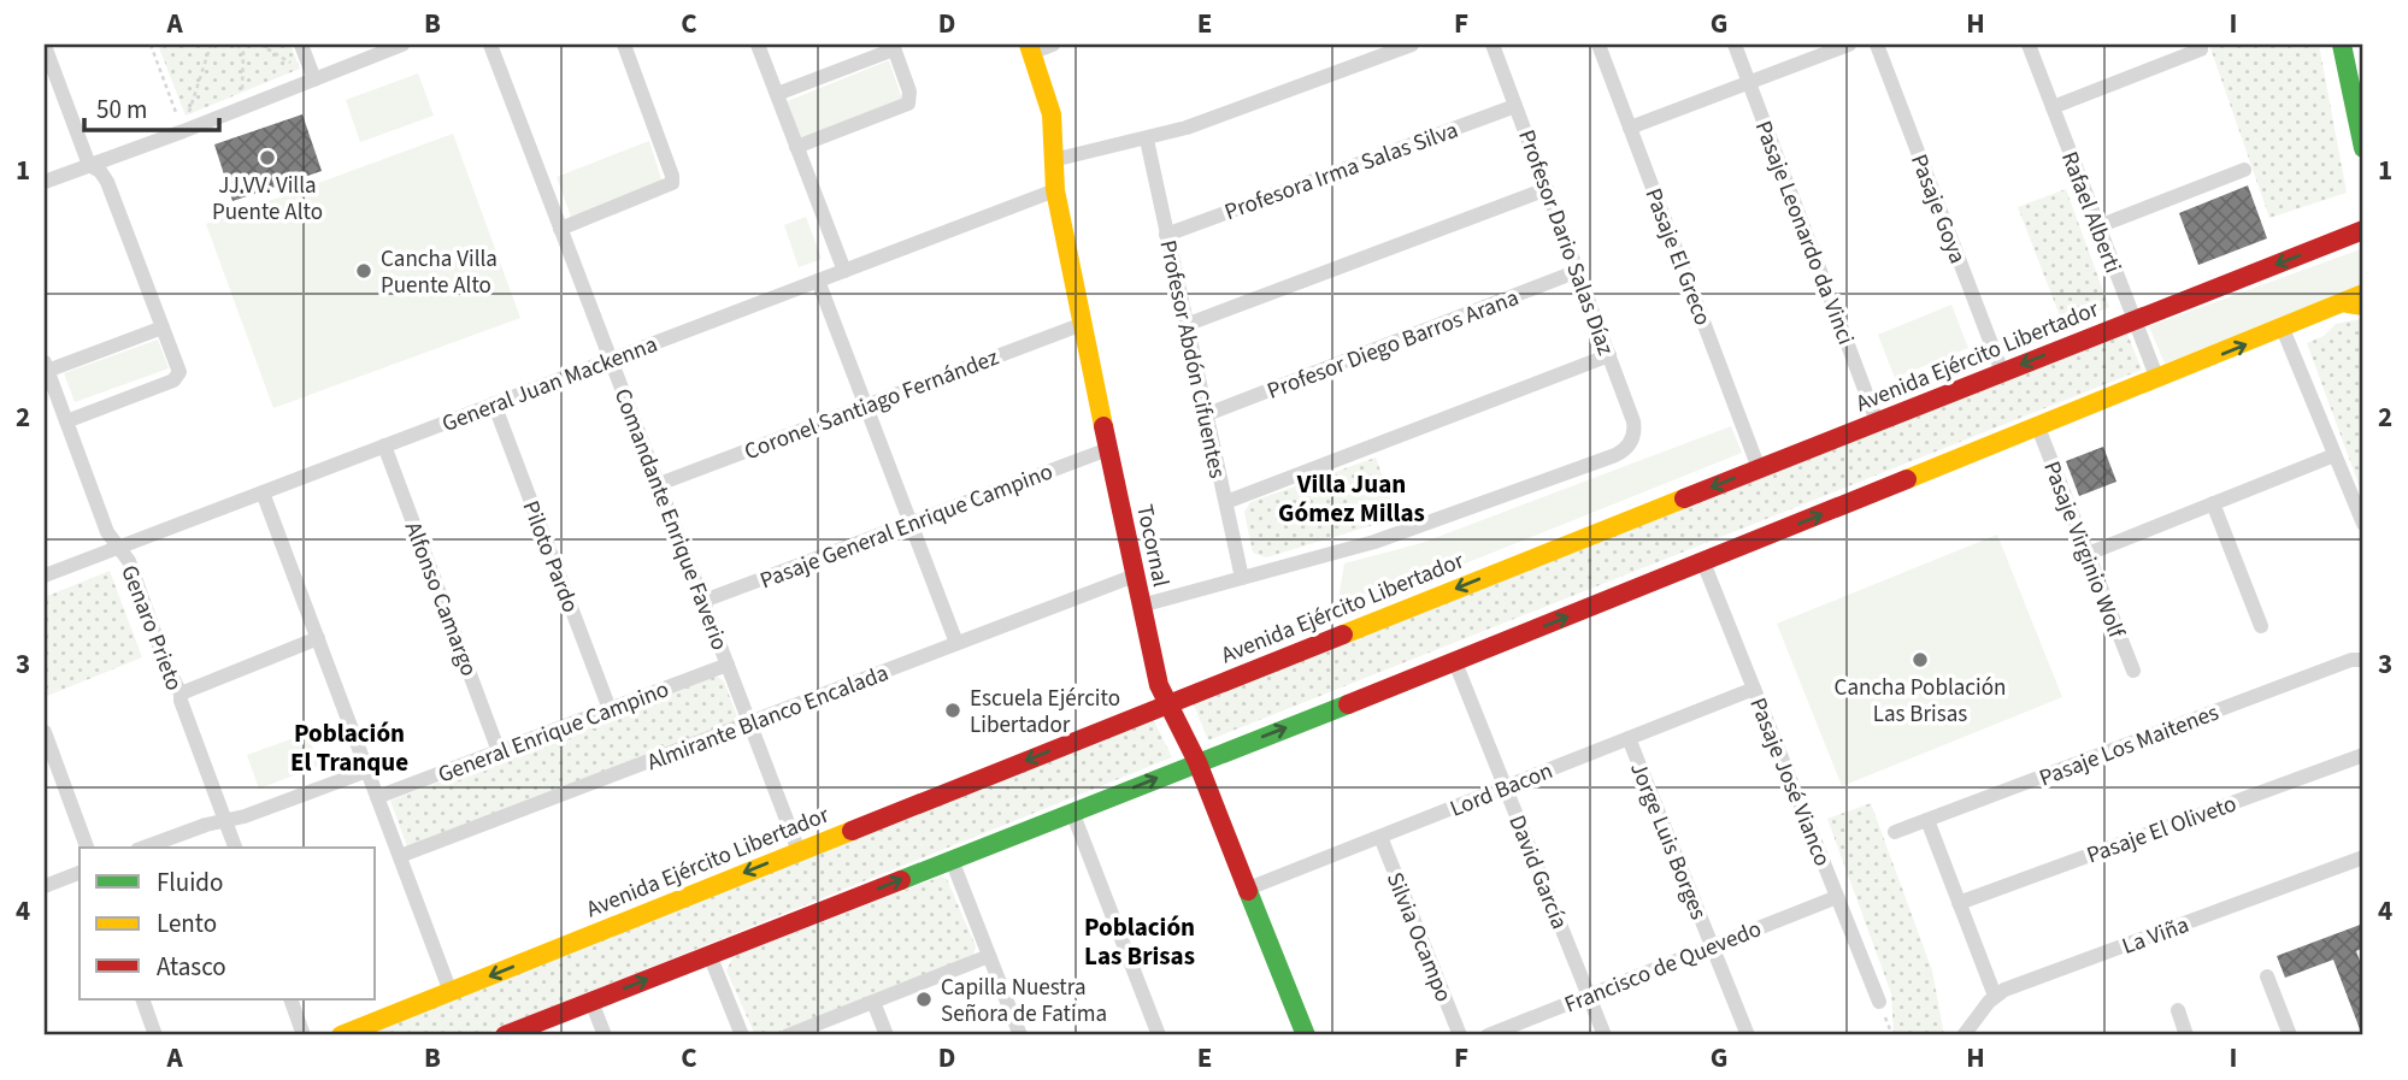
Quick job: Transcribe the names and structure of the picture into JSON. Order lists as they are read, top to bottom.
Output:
{
  "streets": {
    "main road": ["Avenida Ejército Libertador", "Tocornal"],
    "street": [
      "Profesora Irma Salas Silva",
      "Pasaje Goya",
      "Rafael Alberti",
      "Pasaje Leonardo da Vinci",
      "Profesor Dario Salas Díaz",
      "Pasaje El Greco",
      "Profesor Diego Barros Arana",
      "Profesor Abdón Cifuentes",
      "General Juan Mackenna",
      "Coronel Santiago Fernández",
      "Comandante Enrique Faverio",
      "Pasaje General Enrique Campino",
      "Pasaje Virginio Wolf",
      "Piloto Pardo",
      "Alfonso Camargo",
      "Genaro Prieto",
      "Almirante Blanco Encalada",
      "General Enrique Campino",
      "Pasaje Los Maitenes",
      "Pasaje José Vianco",
      "Lord Bacon",
      "Pasaje El Oliveto",
      "Jorge Luis Borges",
      "David García",
      "La Viña",
      "Silvia Ocampo",
      "Francisco de Quevedo"
    ]
  },
  "crossings": [
    ["Profesora Irma Salas Silva", "Profesor Dario Salas Díaz"],
    ["Profesora Irma Salas Silva", "Profesor Abdón Cifuentes"],
    ["Pasaje Goya", "Avenida Ejército Libertador"],
    ["Rafael Alberti", "Avenida Ejército Libertador"],
    ["Pasaje Leonardo da Vinci", "Avenida Ejército Libertador"],
    ["Profesor Dario Salas Díaz", "Profesor Diego Barros Arana"],
    ["Profesor Dario Salas Díaz", "Profesor Abdón Cifuentes"],
    ["Pasaje El Greco", "Avenida Ejército Libertador"],
    ["Profesor Diego Barros Arana", "Profesor Abdón Cifuentes"],
    ["Avenida Ejército Libertador", "Comandante Enrique Faverio"],
    ["Avenida Ejército Libertador", "Tocornal"],
    ["General Juan Mackenna", "Comandante Enrique Faverio"],
    ["General Juan Mackenna", "Tocornal"],
    ["General Juan Mackenna", "Piloto Pardo"],
    ["General Juan Mackenna", "Alfonso Camargo"],
    ["General Juan Mackenna", "Genaro Prieto"],
    ["Coronel Santiago Fernández", "Comandante Enrique Faverio"],
    ["Coronel Santiago Fernández", "Tocornal"],
    ["Comandante Enrique Faverio", "Pasaje General Enrique Campino"],
    ["Comandante Enrique Faverio", "Almirante Blanco Encalada"],
    ["Comandante Enrique Faverio", "General Enrique Campino"],
    ["Pasaje General Enrique Campino", "Tocornal"],
    ["Tocornal", "Almirante Blanco Encalada"],
    ["Tocornal", "Lord Bacon"],
    ["Piloto Pardo", "General Enrique Campino"],
    ["Alfonso Camargo", "General Enrique Campino"],
    ["Pasaje José Vianco", "Lord Bacon"],
    ["Pasaje José Vianco", "Francisco de Quevedo"],
    ["Lord Bacon", "Jorge Luis Borges"],
    ["Lord Bacon", "David García"],
    ["Lord Bacon", "Silvia Ocampo"],
    ["Jorge Luis Borges", "Francisco de Quevedo"],
    ["David García", "Francisco de Quevedo"]
  ],
  "districts": ["Villa Juan Gómez Millas", "Población El Tranque", "Población Las Brisas"],
  "places": [
    "JJ.VV. Villa Puente Alto",
    "Cancha Villa Puente Alto",
    "Cancha Población Las Brisas",
    "Escuela Ejército Libertador",
    "Capilla Nuestra Señora de Fatima"
  ],
  "legend": ["Fluido", "Lento", "Atasco"],
  "scale_bar": "50 m",
  "grid": {
    "columns": [
      "A",
      "B",
      "C",
      "D",
      "E",
      "F",
      "G",
      "H",
      "I"
    ],
    "rows": [
      "1",
      "2",
      "3",
      "4"
    ]
  }
}
